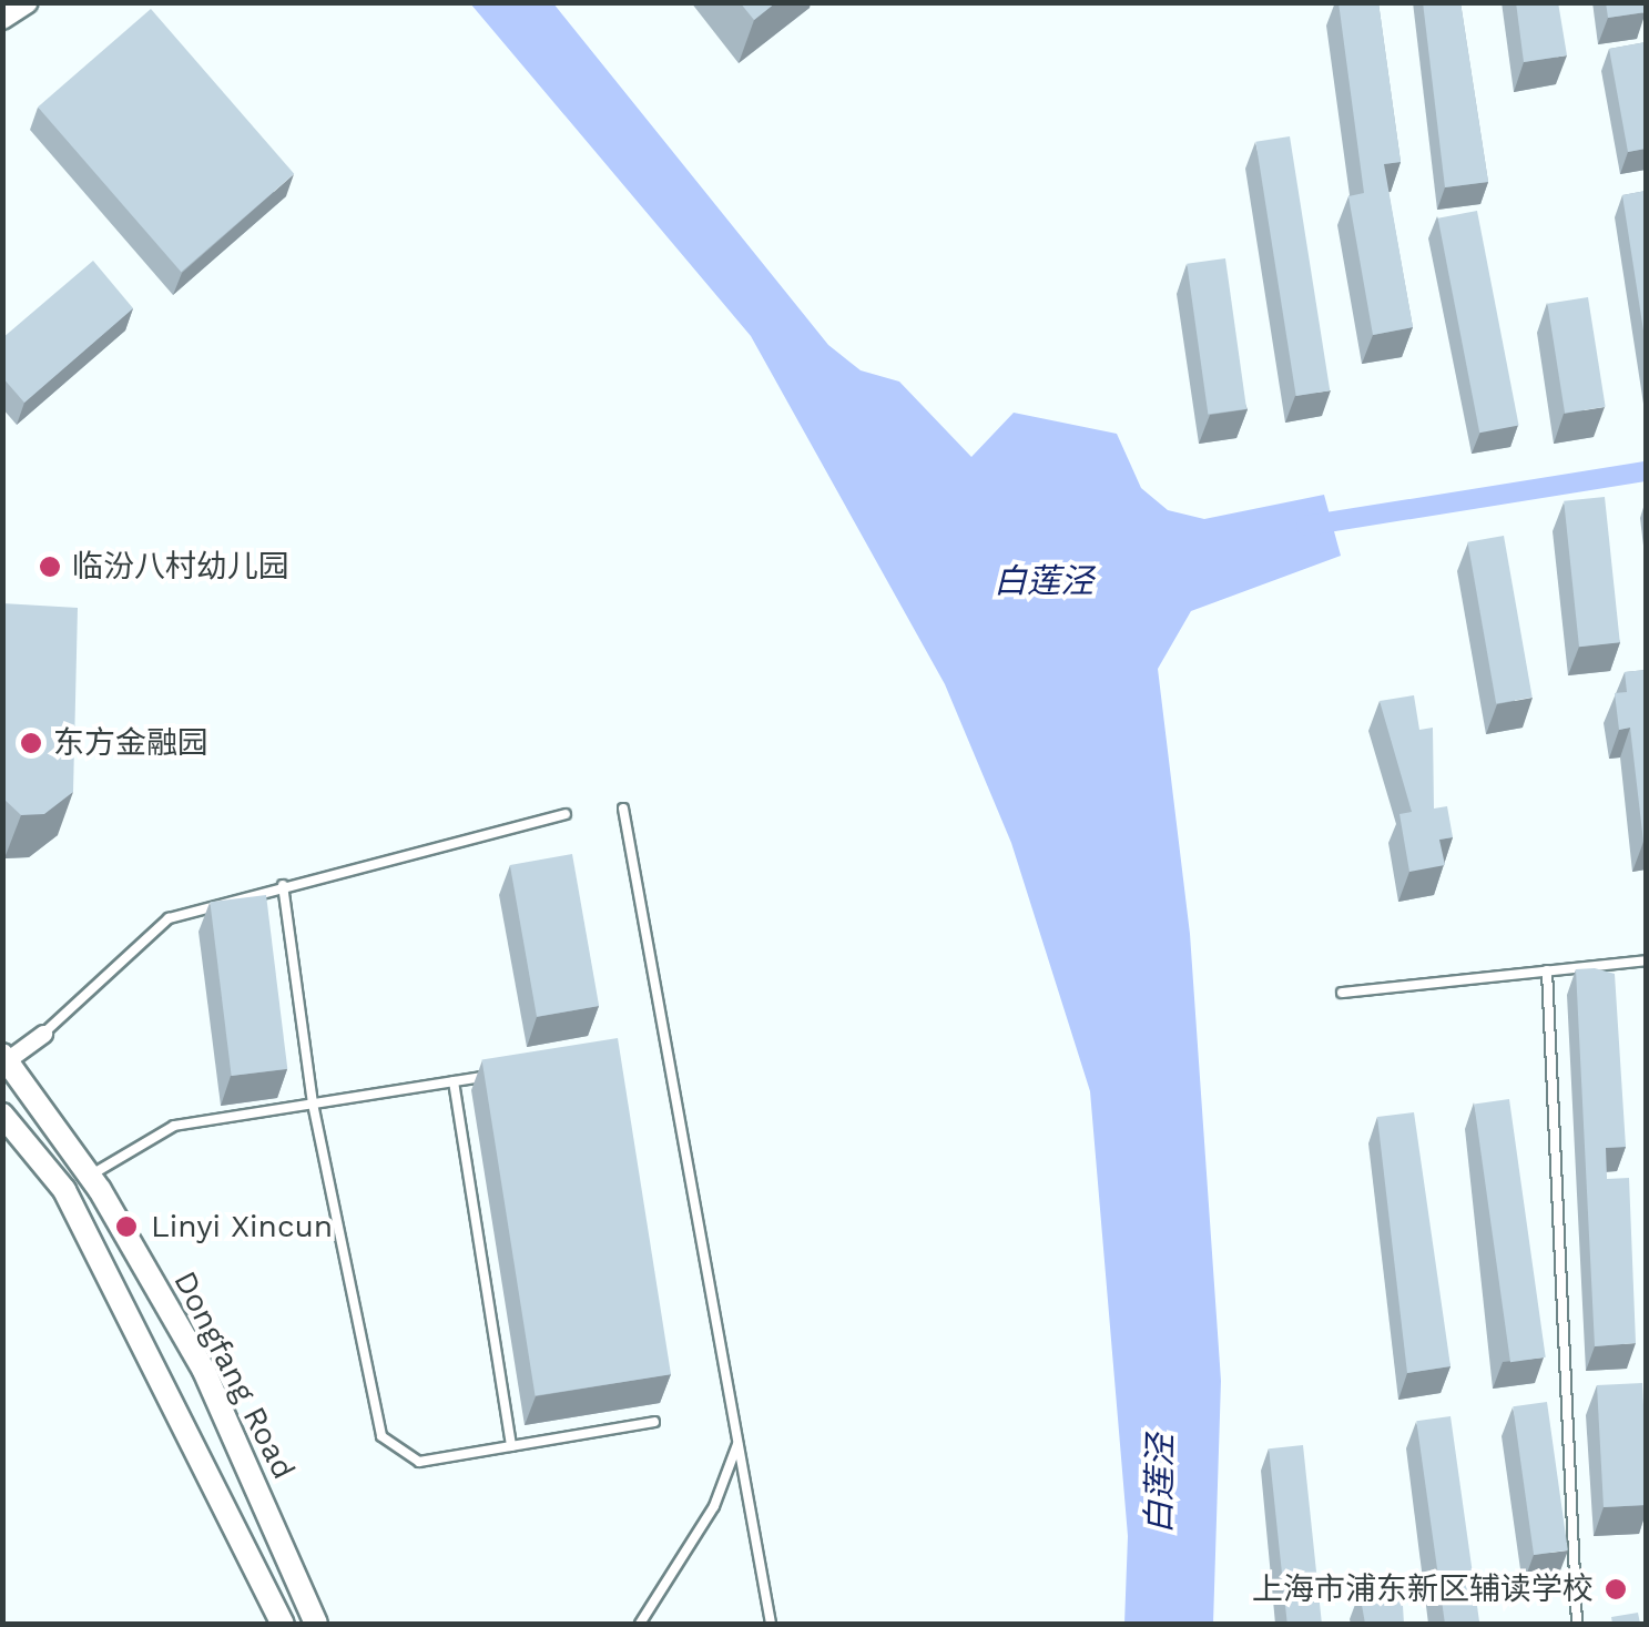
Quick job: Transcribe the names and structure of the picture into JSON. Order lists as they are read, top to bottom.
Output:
{
  "streets": {
    "main road": ["Dongfang Road"]
  },
  "water": ["白莲泾"],
  "places": [
    "临汾八村幼儿园",
    "东方金融园",
    "Linyi Xincun",
    "上海市浦东新区辅读学校"
  ]
}
